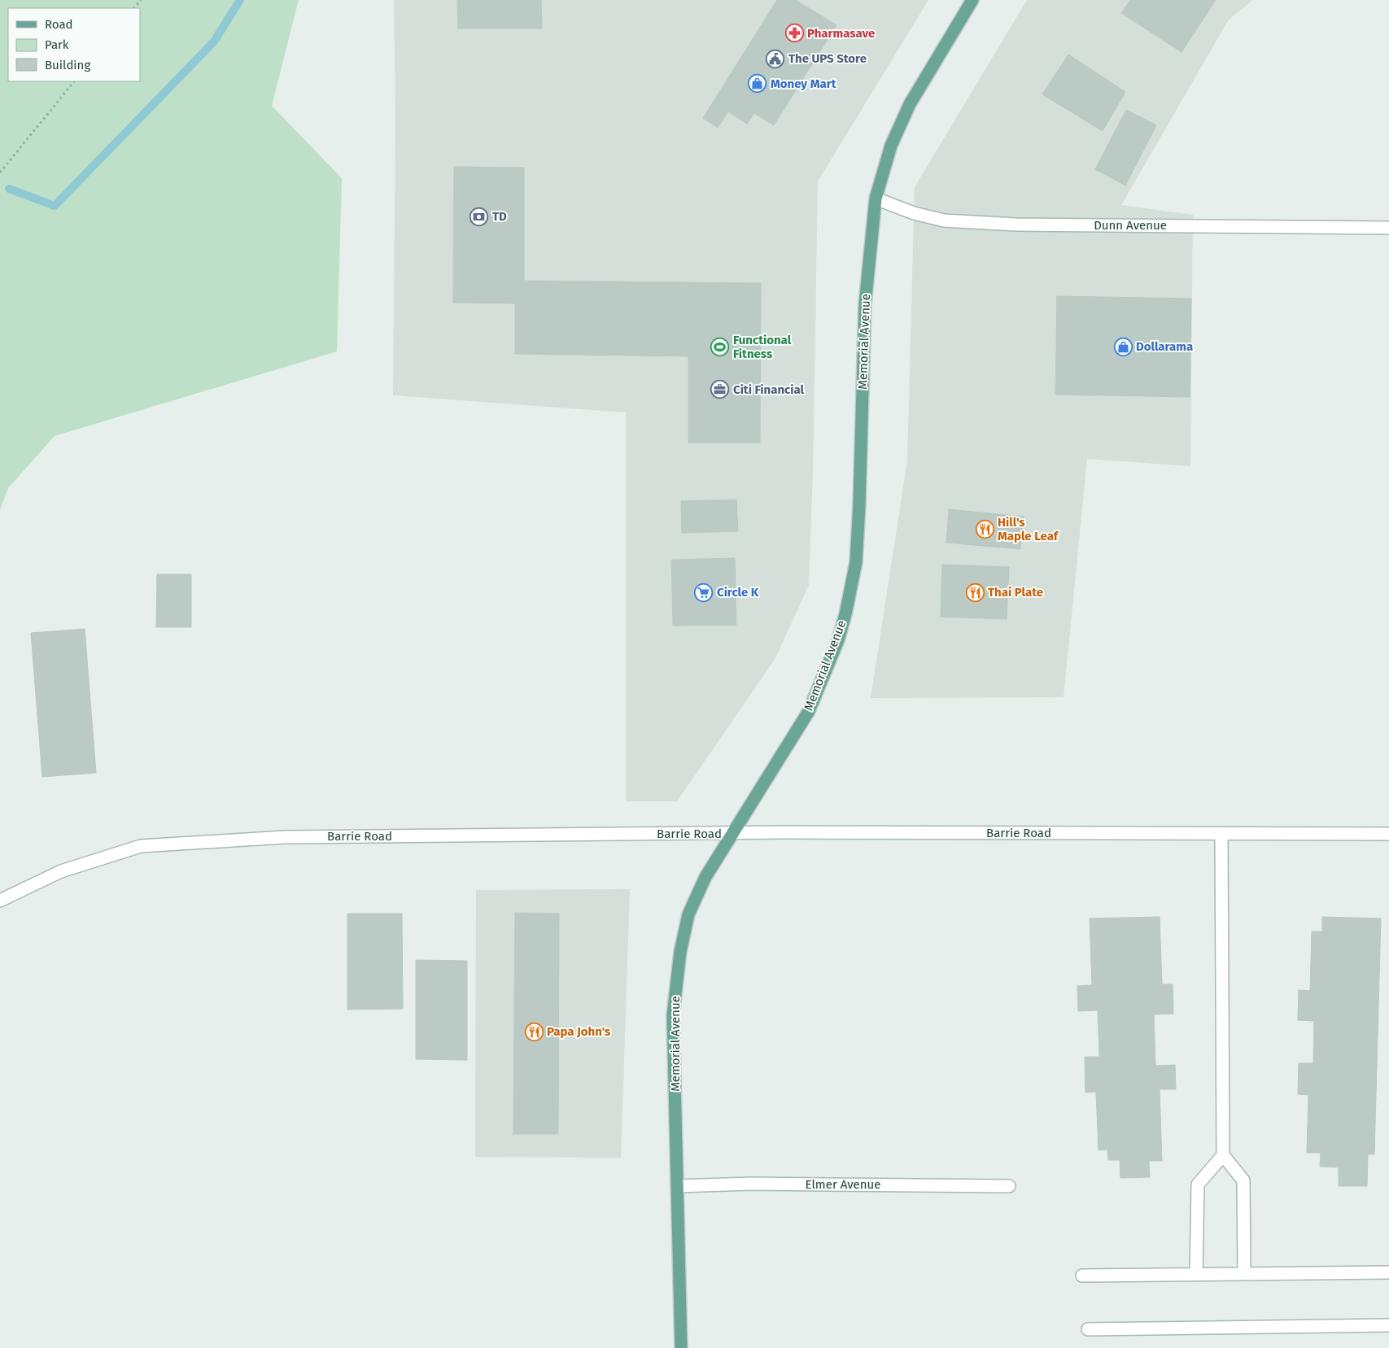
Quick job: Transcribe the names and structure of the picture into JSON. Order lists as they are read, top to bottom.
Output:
{
  "streets": {
    "main road": ["Memorial Avenue"],
    "street": ["Dunn Avenue", "Barrie Road", "Elmer Avenue"]
  },
  "crossings": [
    ["Dunn Avenue", "Memorial Avenue"],
    ["Memorial Avenue", "Barrie Road"],
    ["Memorial Avenue", "Elmer Avenue"]
  ],
  "places": {
    "pharmacy": ["Pharmasave"],
    "public building": ["The UPS Store"],
    "shop": ["Money Mart", "Dollarama"],
    "bank": ["TD"],
    "sports": ["Functional Fitness"],
    "office": ["Citi Financial"],
    "restaurant": ["Hill's Maple Leaf", "Thai Plate", "Papa John's"],
    "supermarket": ["Circle K"]
  },
  "legend": ["Road", "Park", "Building"]
}
